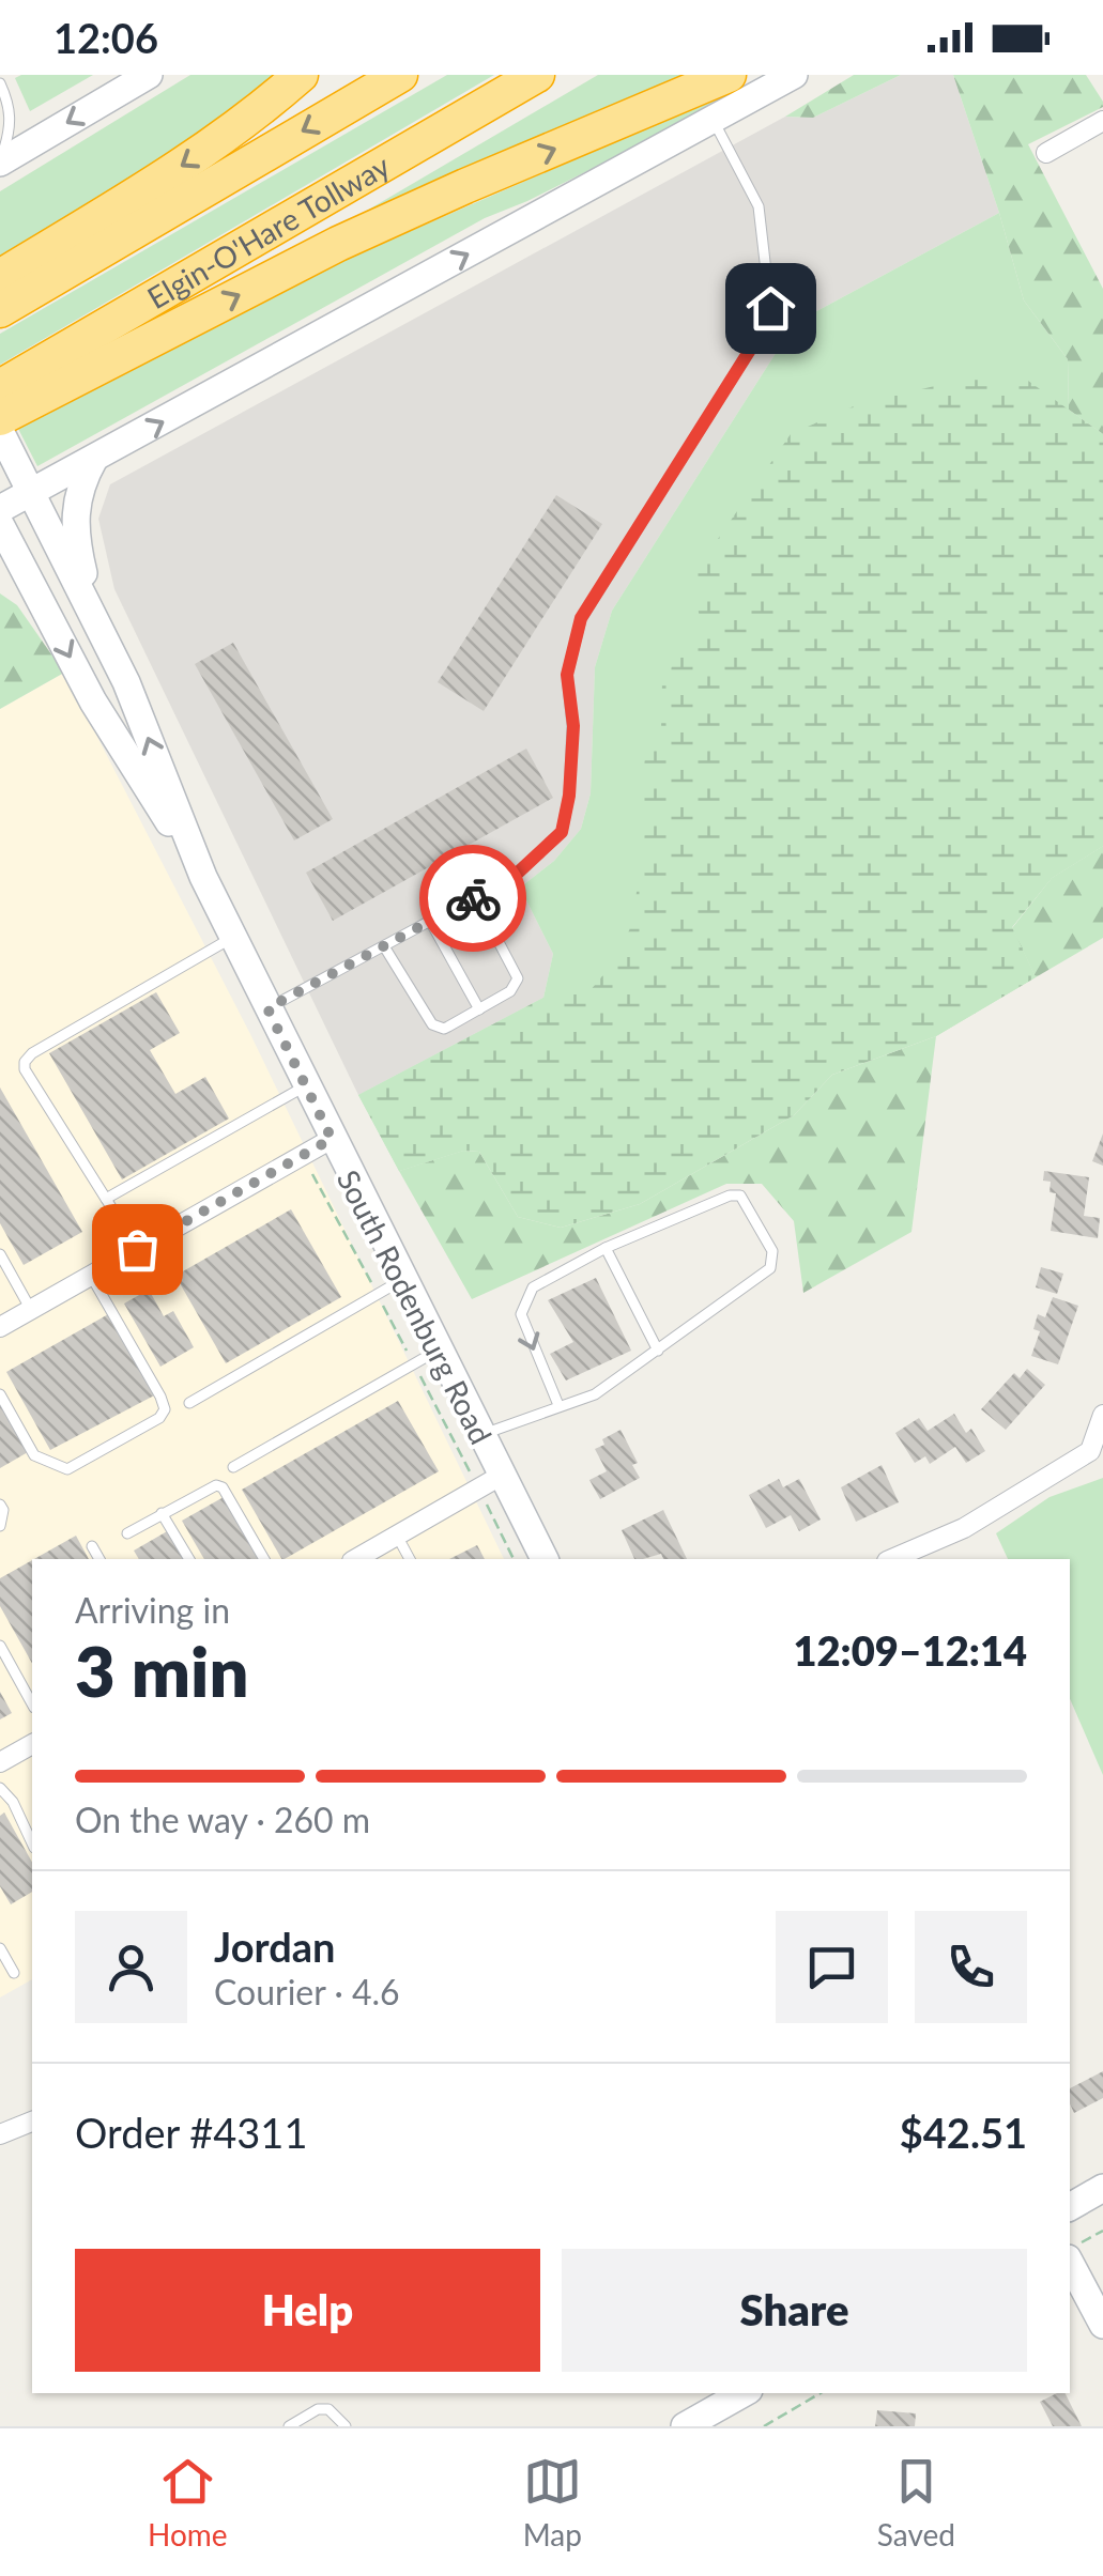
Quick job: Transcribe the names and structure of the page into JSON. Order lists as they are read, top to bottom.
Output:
{
  "streets": {
    "highway": ["Elgin-O'Hare Tollway"],
    "street": ["South Rodenburg Road"]
  },
  "page": {
    "status": "12:06",
    "heading": ["3 min", "Arriving in", "12:09–12:14"],
    "panel": [
      "Jordan",
      "Courier · 4.6",
      "Order #4311",
      "$42.51"
    ],
    "bar": "On the way · 260 m",
    "buttons": ["Help", "Share"],
    "tabs": ["Home", "Map", "Saved"]
  }
}
